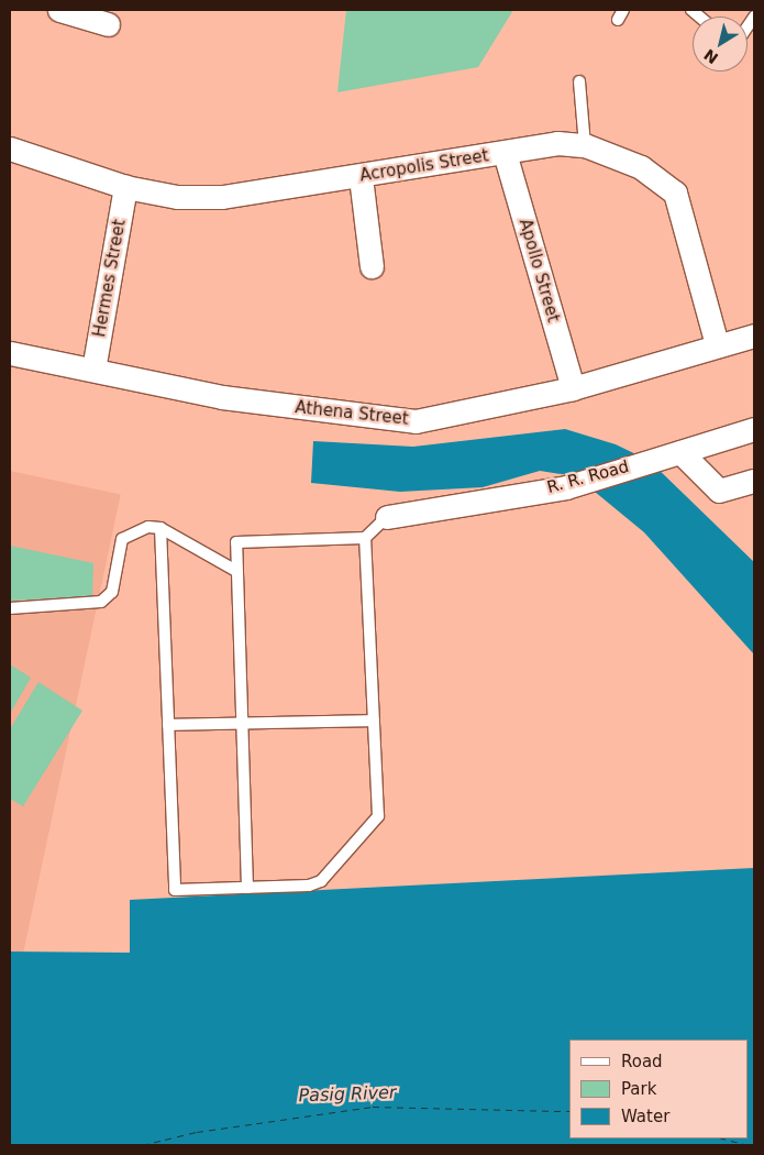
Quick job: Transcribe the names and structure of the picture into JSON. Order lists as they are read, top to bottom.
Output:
{
  "streets": {
    "street": [
      "Acropolis Street",
      "Apollo Street",
      "Hermes Street",
      "Athena Street",
      "R. R. Road"
    ]
  },
  "crossings": [
    ["Acropolis Street", "Apollo Street"],
    ["Acropolis Street", "Hermes Street"],
    ["Acropolis Street", "Athena Street"],
    ["Apollo Street", "Athena Street"],
    ["Hermes Street", "Athena Street"]
  ],
  "water": ["Pasig River"],
  "legend": ["Road", "Park", "Water"],
  "north": "bottom left"
}
